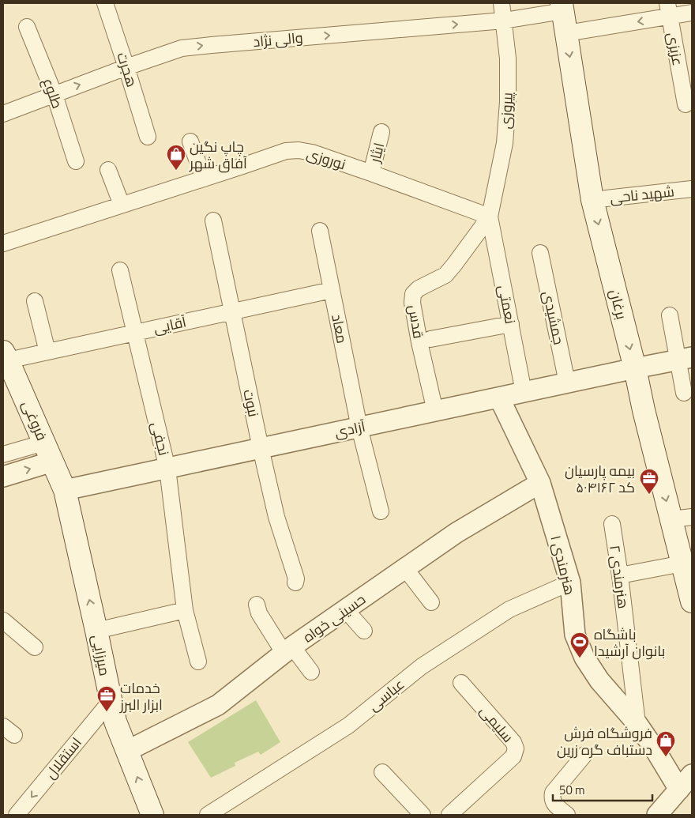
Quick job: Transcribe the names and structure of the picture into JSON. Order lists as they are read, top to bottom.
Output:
{
  "streets": {
    "main road": ["برغان", "فروغی", "میرزایی"],
    "street": [
      "والی نژاد",
      "عزیزی",
      "هجرت",
      "طلوع",
      "پیروزی",
      "ایثار",
      "نوروزی",
      "شهید ناحی",
      "نعمتی",
      "جمشیدی",
      "قدس",
      "آقایی",
      "معاد",
      "نبوت",
      "آزادی",
      "نجفی",
      "هنرمندی ۱",
      "هنرمندی ۲",
      "حسینی خواه",
      "عباسی",
      "سلیمی",
      "استقلال"
    ]
  },
  "crossings": [
    ["والی نژاد", "هجرت"],
    ["والی نژاد", "طلوع"],
    ["والی نژاد", "پیروزی"],
    ["والی نژاد", "برغان"],
    ["پیروزی", "نوروزی"],
    ["پیروزی", "نعمتی"],
    ["پیروزی", "قدس"],
    ["ایثار", "نوروزی"],
    ["نوروزی", "نعمتی"],
    ["نوروزی", "قدس"],
    ["شهید ناحی", "برغان"],
    ["نعمتی", "قدس"],
    ["نعمتی", "آزادی"],
    ["برغان", "آزادی"],
    ["جمشیدی", "آزادی"],
    ["قدس", "آزادی"],
    ["آقایی", "معاد"],
    ["آقایی", "نبوت"],
    ["آقایی", "فروغی"],
    ["آقایی", "نجفی"],
    ["معاد", "آزادی"],
    ["نبوت", "آزادی"],
    ["فروغی", "آزادی"],
    ["فروغی", "میرزایی"],
    ["آزادی", "نجفی"],
    ["آزادی", "هنرمندی ۱"],
    ["آزادی", "میرزایی"],
    ["هنرمندی ۱", "هنرمندی ۲"],
    ["هنرمندی ۱", "حسینی خواه"],
    ["هنرمندی ۱", "عباسی"],
    ["حسینی خواه", "میرزایی"],
    ["میرزایی", "استقلال"]
  ],
  "one_way": [
    "والی نژاد",
    "برغان",
    "میرزایی",
    "استقلال"
  ],
  "places": {
    "shop": ["چاپ نگین آفاق شهر", "فروشگاه فرش دستباف گره زرین"],
    "office": ["بیمه پارسیان کد ۵۰۴۱۶۲", "خدمات ابزار البرز"],
    "sports": ["باشگاه بانوان آرشیدا"]
  },
  "scale_bar": "50 m"
}
